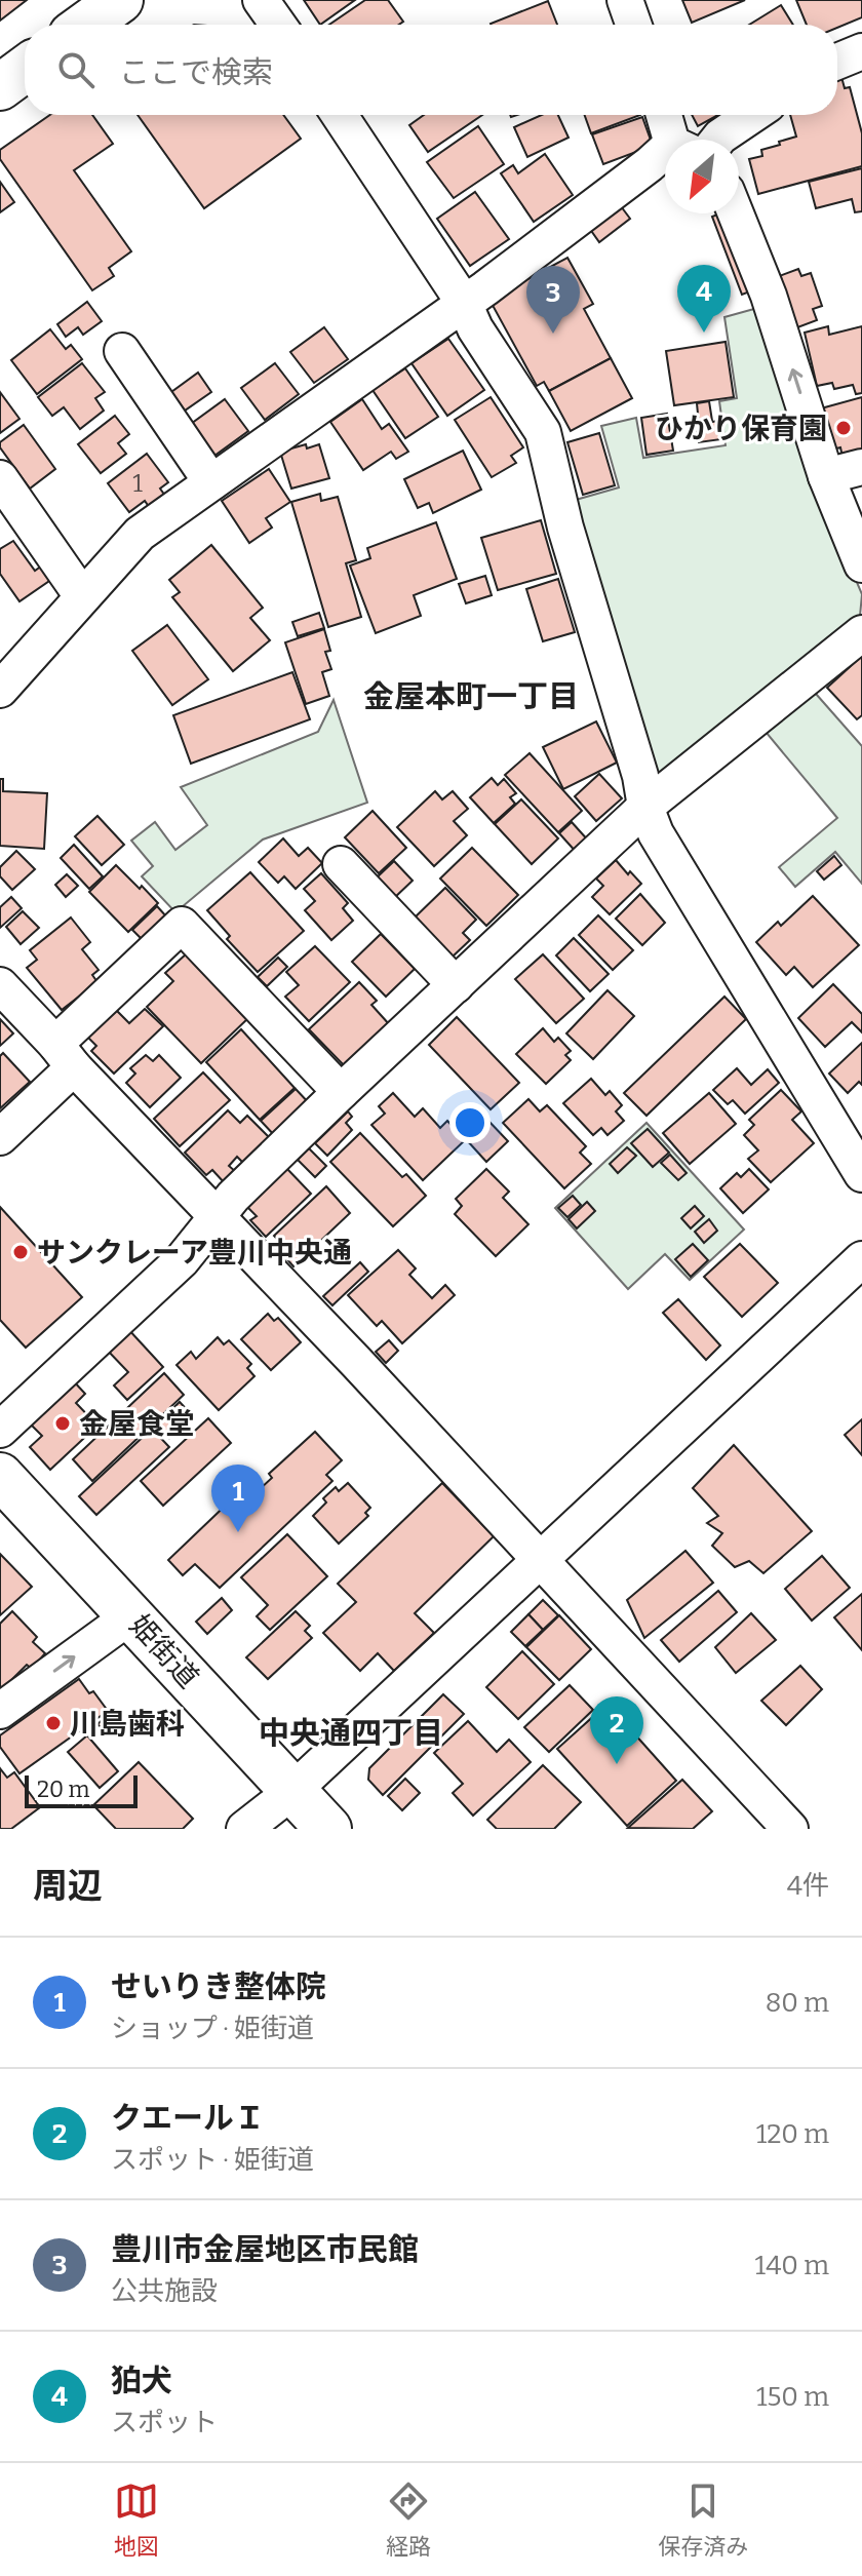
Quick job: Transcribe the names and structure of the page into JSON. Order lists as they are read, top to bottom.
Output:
{
  "streets": {
    "main road": ["姫街道"]
  },
  "districts": ["金屋本町一丁目", "中央通四丁目"],
  "places": [
    "ひかり保育園",
    "サンクレーア豊川中央通",
    "金屋食堂",
    "川島歯科"
  ],
  "house_numbers": ["1"],
  "scale_bar": "20 m",
  "north": "bottom left",
  "page": {
    "search": "ここで検索",
    "pins": [
      "4",
      "3",
      "1",
      "2"
    ],
    "scale": "20 m",
    "heading": ["周辺", "4件"],
    "list": [
      {
        "mark": "1",
        "name": "せいりき整体院",
        "note": "ショップ · 姫街道",
        "value": "80 m"
      },
      {
        "mark": "2",
        "name": "クエールＩ",
        "note": "スポット · 姫街道",
        "value": "120 m"
      },
      {
        "mark": "3",
        "name": "豊川市金屋地区市民館",
        "note": "公共施設",
        "value": "140 m"
      },
      {
        "mark": "4",
        "name": "狛犬",
        "note": "スポット",
        "value": "150 m"
      }
    ],
    "nav": ["地図", "経路", "保存済み"]
  }
}
